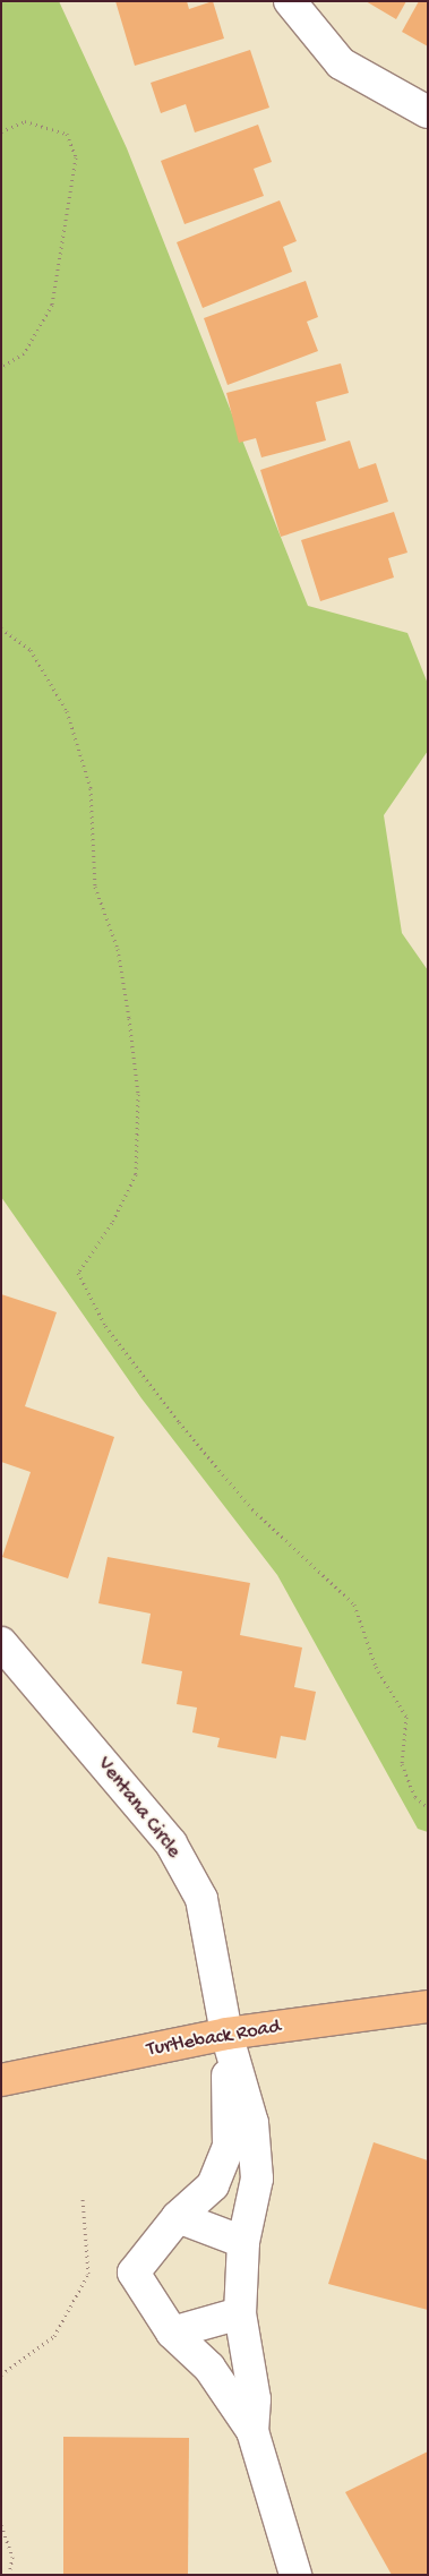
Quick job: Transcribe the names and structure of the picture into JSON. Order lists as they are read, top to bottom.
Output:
{
  "streets": {
    "main road": ["Turtleback Road"],
    "street": ["Ventana Circle"]
  },
  "crossings": [
    ["Ventana Circle", "Turtleback Road"]
  ]
}
